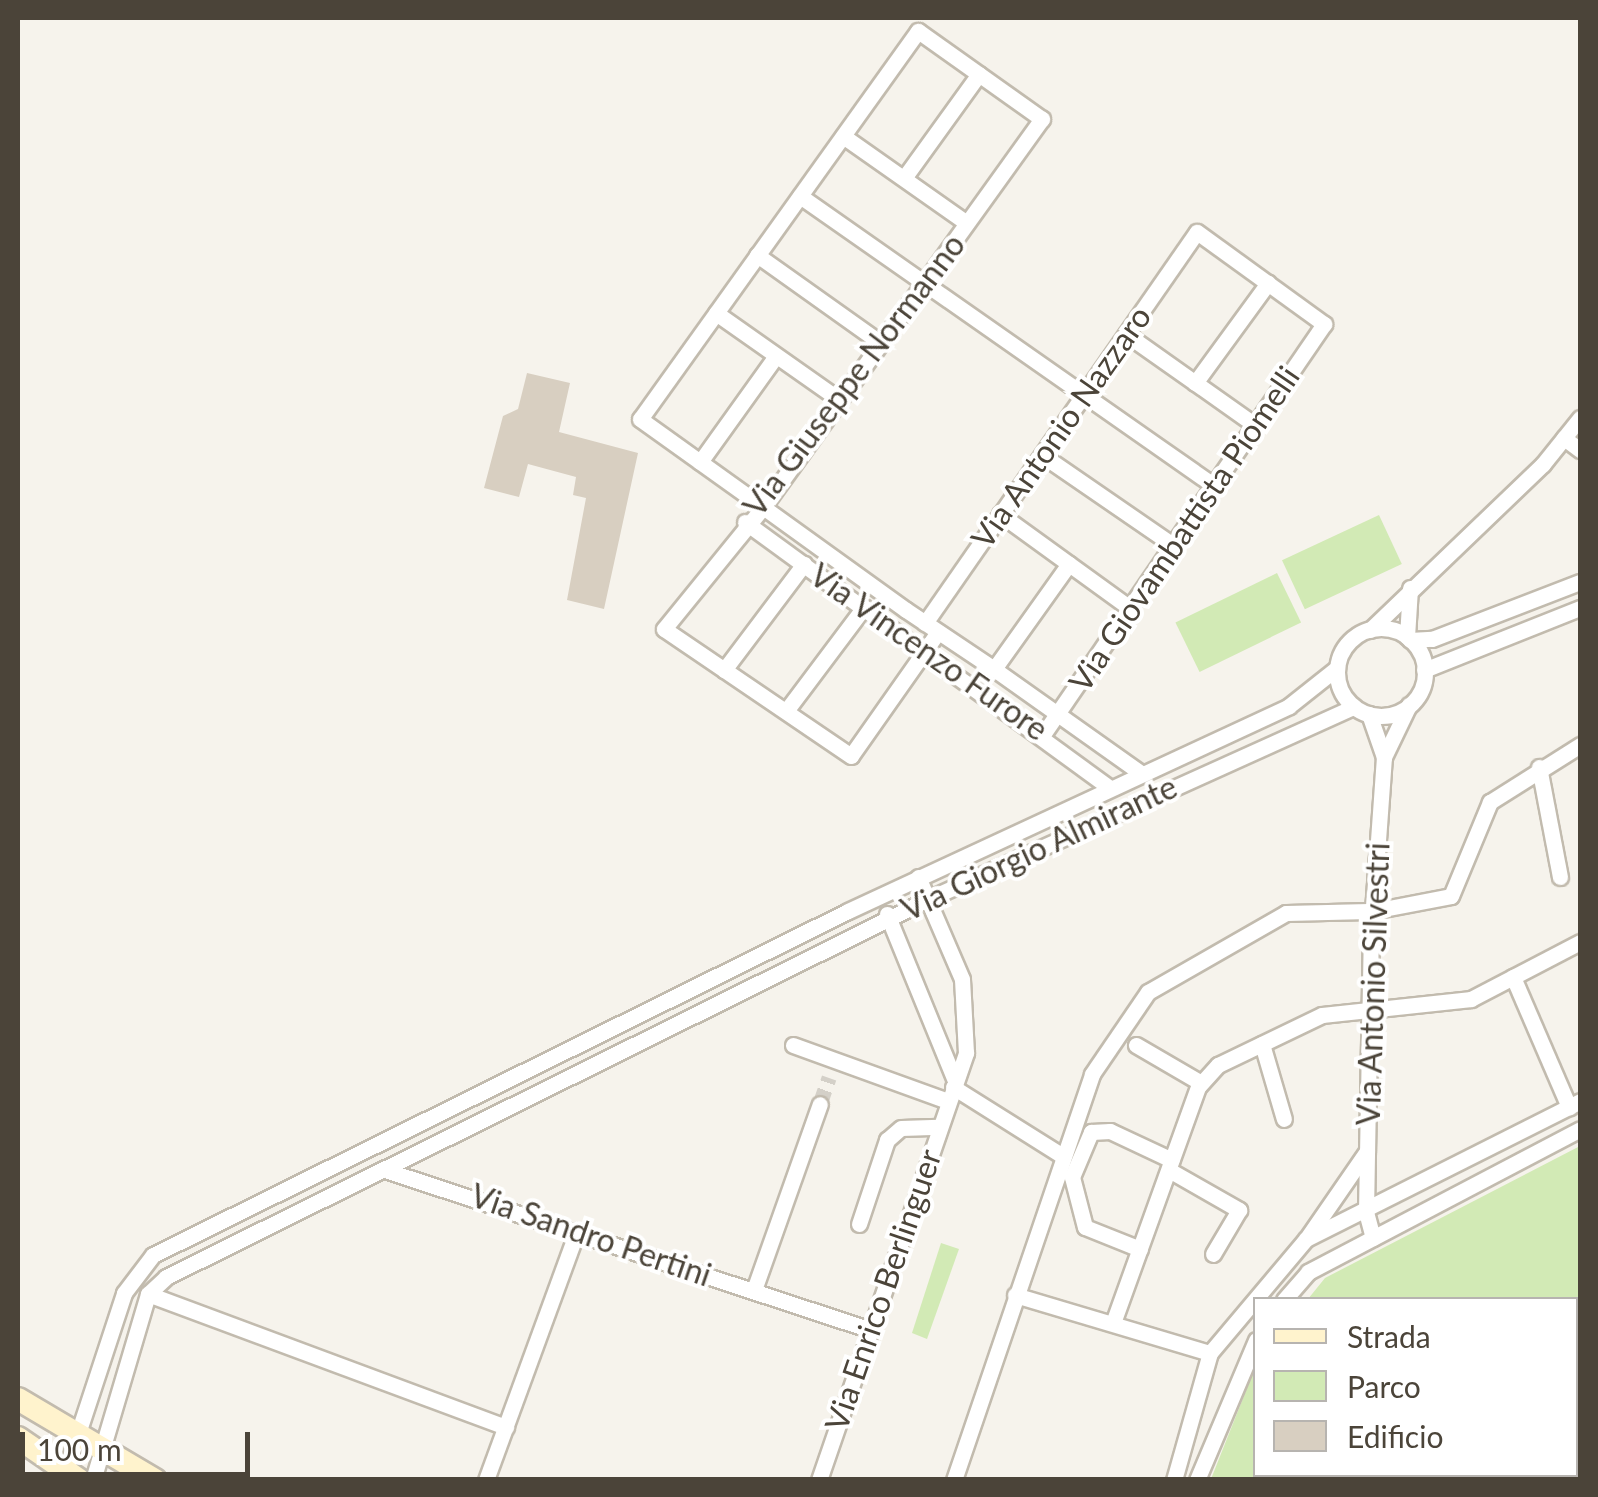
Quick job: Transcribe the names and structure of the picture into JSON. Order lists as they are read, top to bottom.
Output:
{
  "streets": {
    "street": [
      "Via Giuseppe Normanno",
      "Via Antonio Nazzaro",
      "Via Giovambattista Piomelli",
      "Via Vincenzo Furore",
      "Via Giorgio Almirante",
      "Via Antonio Silvestri",
      "Via Sandro Pertini",
      "Via Enrico Berlinguer"
    ]
  },
  "crossings": [
    ["Via Giuseppe Normanno", "Via Vincenzo Furore"],
    ["Via Antonio Nazzaro", "Via Giovambattista Piomelli"],
    ["Via Antonio Nazzaro", "Via Vincenzo Furore"],
    ["Via Giovambattista Piomelli", "Via Vincenzo Furore"],
    ["Via Vincenzo Furore", "Via Giorgio Almirante"],
    ["Via Giorgio Almirante", "Via Antonio Silvestri"],
    ["Via Giorgio Almirante", "Via Enrico Berlinguer"],
    ["Via Sandro Pertini", "Via Enrico Berlinguer"]
  ],
  "legend": ["Strada", "Parco", "Edificio"],
  "scale_bar": "100 m"
}
